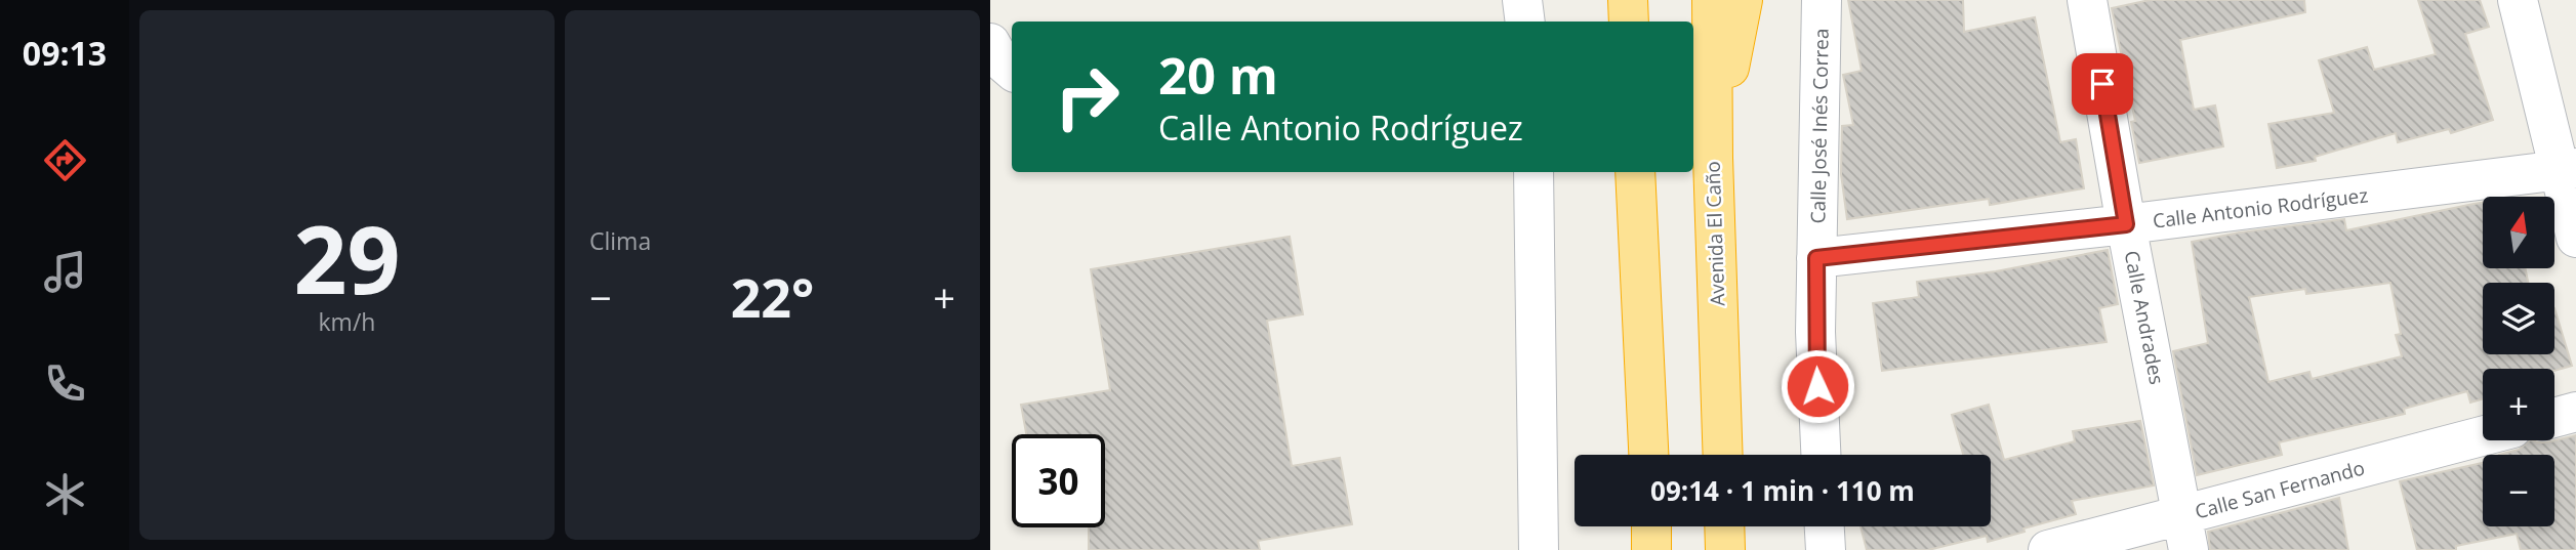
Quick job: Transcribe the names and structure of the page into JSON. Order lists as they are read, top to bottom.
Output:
{
  "streets": {
    "highway": ["Avenida El Caño"],
    "street": [
      "Calle José Inés Correa",
      "Calle Antonio Rodríguez",
      "Calle Andrades",
      "Calle San Fernando"
    ]
  },
  "crossings": [
    ["Calle José Inés Correa", "Calle Antonio Rodríguez"],
    ["Calle Antonio Rodríguez", "Calle Andrades"],
    ["Calle Andrades", "Calle San Fernando"]
  ],
  "north": "top",
  "page": {
    "tabs": "09:13",
    "tile": [
      ["29", "km/h"],
      "Clima"
    ],
    "turn": ["20 m", "Calle Antonio Rodríguez"],
    "map_buttons": ["+", "−"],
    "heat": ["−", "22°", "+"],
    "limit": "30",
    "trip": "09:14 · 1 min · 110 m"
  }
}
